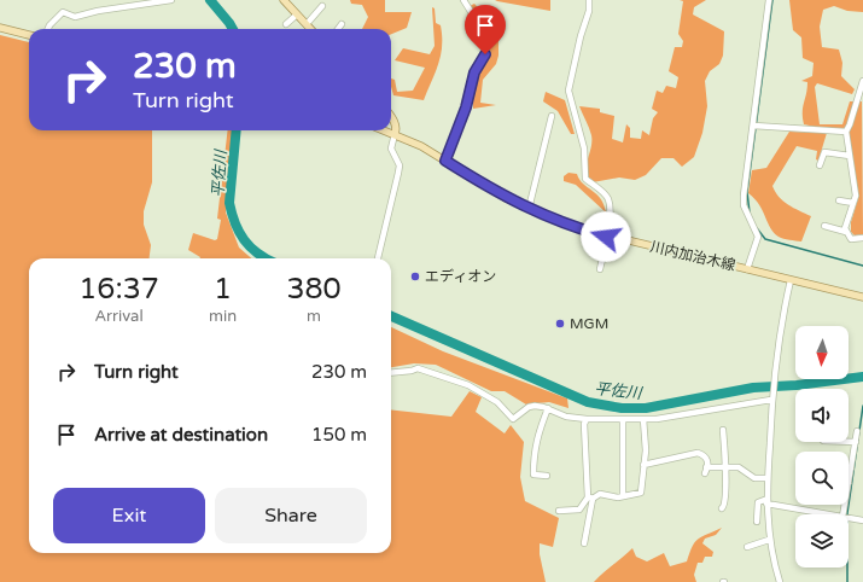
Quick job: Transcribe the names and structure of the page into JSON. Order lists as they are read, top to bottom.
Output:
{
  "streets": {
    "main road": ["川内加治木線"]
  },
  "water": ["平佐川"],
  "places": ["エディオン", "MGM"],
  "north": "bottom",
  "page": {
    "turn": ["230 m", "Turn right"],
    "eta": [
      "16:37",
      "Arrival",
      "1",
      "min",
      "380",
      "m"
    ],
    "list": [
      {
        "name": "Turn right",
        "value": "230 m"
      },
      {
        "name": "Arrive at destination",
        "value": "150 m"
      }
    ],
    "buttons": ["Exit", "Share"]
  }
}
